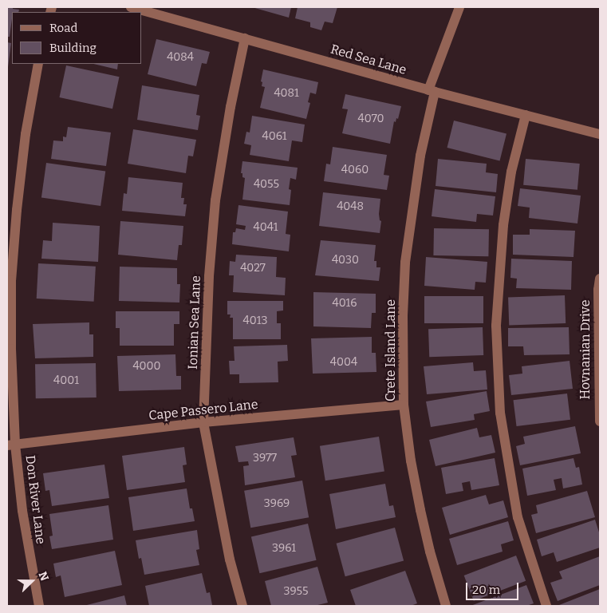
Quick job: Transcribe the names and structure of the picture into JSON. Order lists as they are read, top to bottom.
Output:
{
  "streets": {
    "street": [
      "Red Sea Lane",
      "Ionian Sea Lane",
      "Hovnanian Drive",
      "Crete Island Lane",
      "Cape Passero Lane",
      "Don River Lane"
    ]
  },
  "crossings": [
    ["Red Sea Lane", "Ionian Sea Lane"],
    ["Red Sea Lane", "Crete Island Lane"],
    ["Ionian Sea Lane", "Cape Passero Lane"],
    ["Crete Island Lane", "Cape Passero Lane"],
    ["Cape Passero Lane", "Don River Lane"]
  ],
  "house_numbers": [
    "4084",
    "4081",
    "4070",
    "4061",
    "4060",
    "4055",
    "4048",
    "4041",
    "4030",
    "4027",
    "4016",
    "4013",
    "4004",
    "4000",
    "4001",
    "3977",
    "3969",
    "3961",
    "3955"
  ],
  "legend": ["Road", "Building"],
  "scale_bar": "20 m",
  "north": "right"
}
